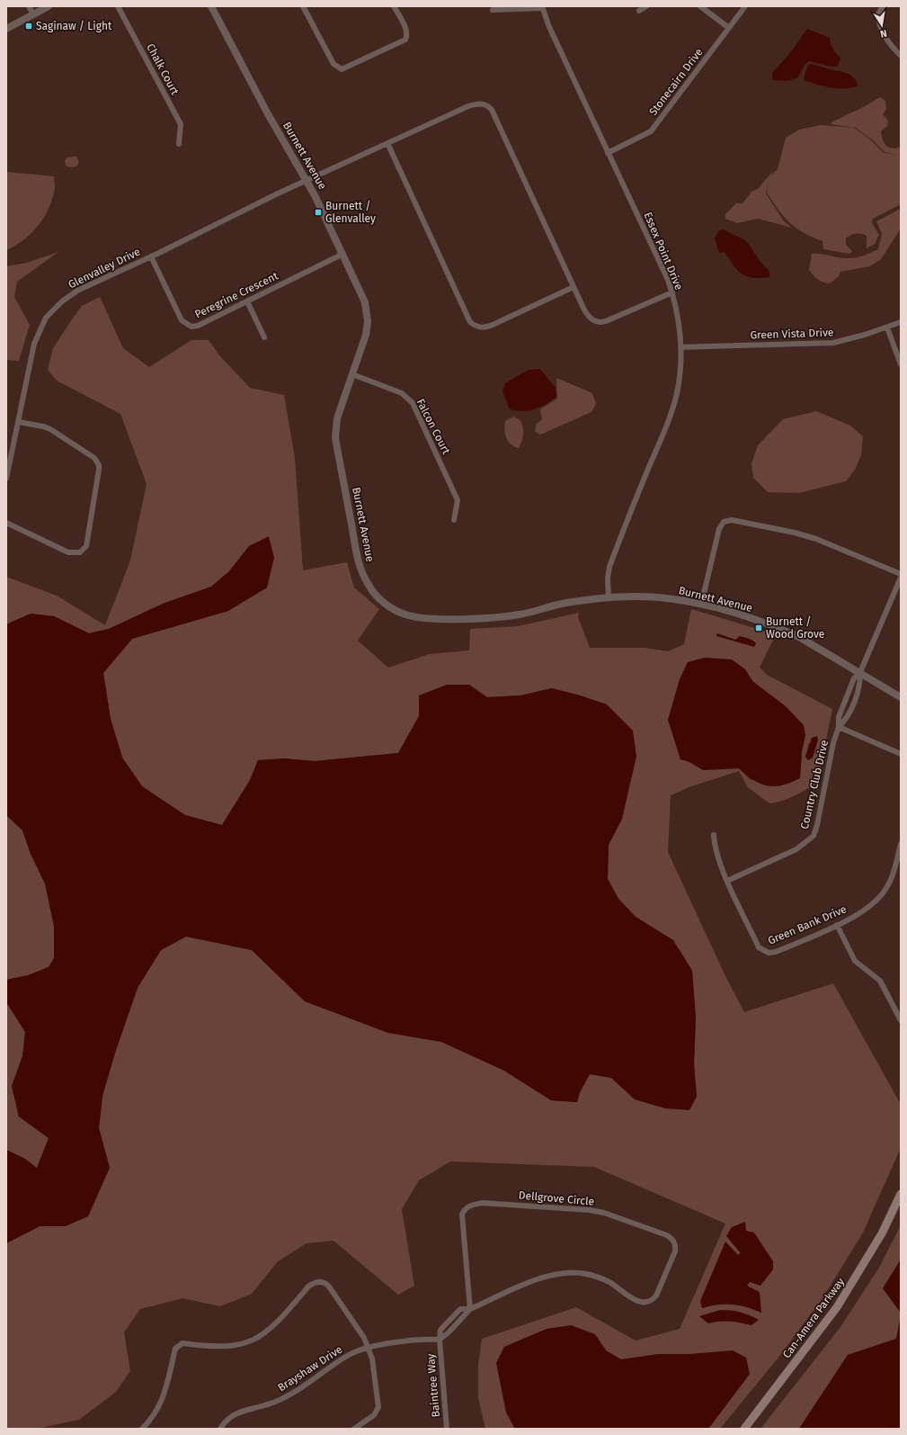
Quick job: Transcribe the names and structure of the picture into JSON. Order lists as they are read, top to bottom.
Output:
{
  "streets": {
    "main road": ["Can-Amera Parkway"],
    "street": [
      "Chalk Court",
      "Stonecairn Drive",
      "Burnett Avenue",
      "Essex Point Drive",
      "Glenvalley Drive",
      "Peregrine Crescent",
      "Green Vista Drive",
      "Falcon Court",
      "Country Club Drive",
      "Green Bank Drive",
      "Dellgrove Circle",
      "Brayshaw Drive",
      "Baintree Way"
    ]
  },
  "crossings": [
    ["Stonecairn Drive", "Essex Point Drive"],
    ["Burnett Avenue", "Essex Point Drive"],
    ["Burnett Avenue", "Glenvalley Drive"],
    ["Burnett Avenue", "Peregrine Crescent"],
    ["Burnett Avenue", "Falcon Court"],
    ["Burnett Avenue", "Country Club Drive"],
    ["Essex Point Drive", "Green Vista Drive"],
    ["Glenvalley Drive", "Peregrine Crescent"],
    ["Country Club Drive", "Green Bank Drive"],
    ["Dellgrove Circle", "Brayshaw Drive"],
    ["Dellgrove Circle", "Baintree Way"],
    ["Brayshaw Drive", "Baintree Way"]
  ],
  "places": {
    "transit": ["Saginaw / Light", "Burnett / Glenvalley", "Burnett / Wood Grove"]
  },
  "north": "bottom"
}
